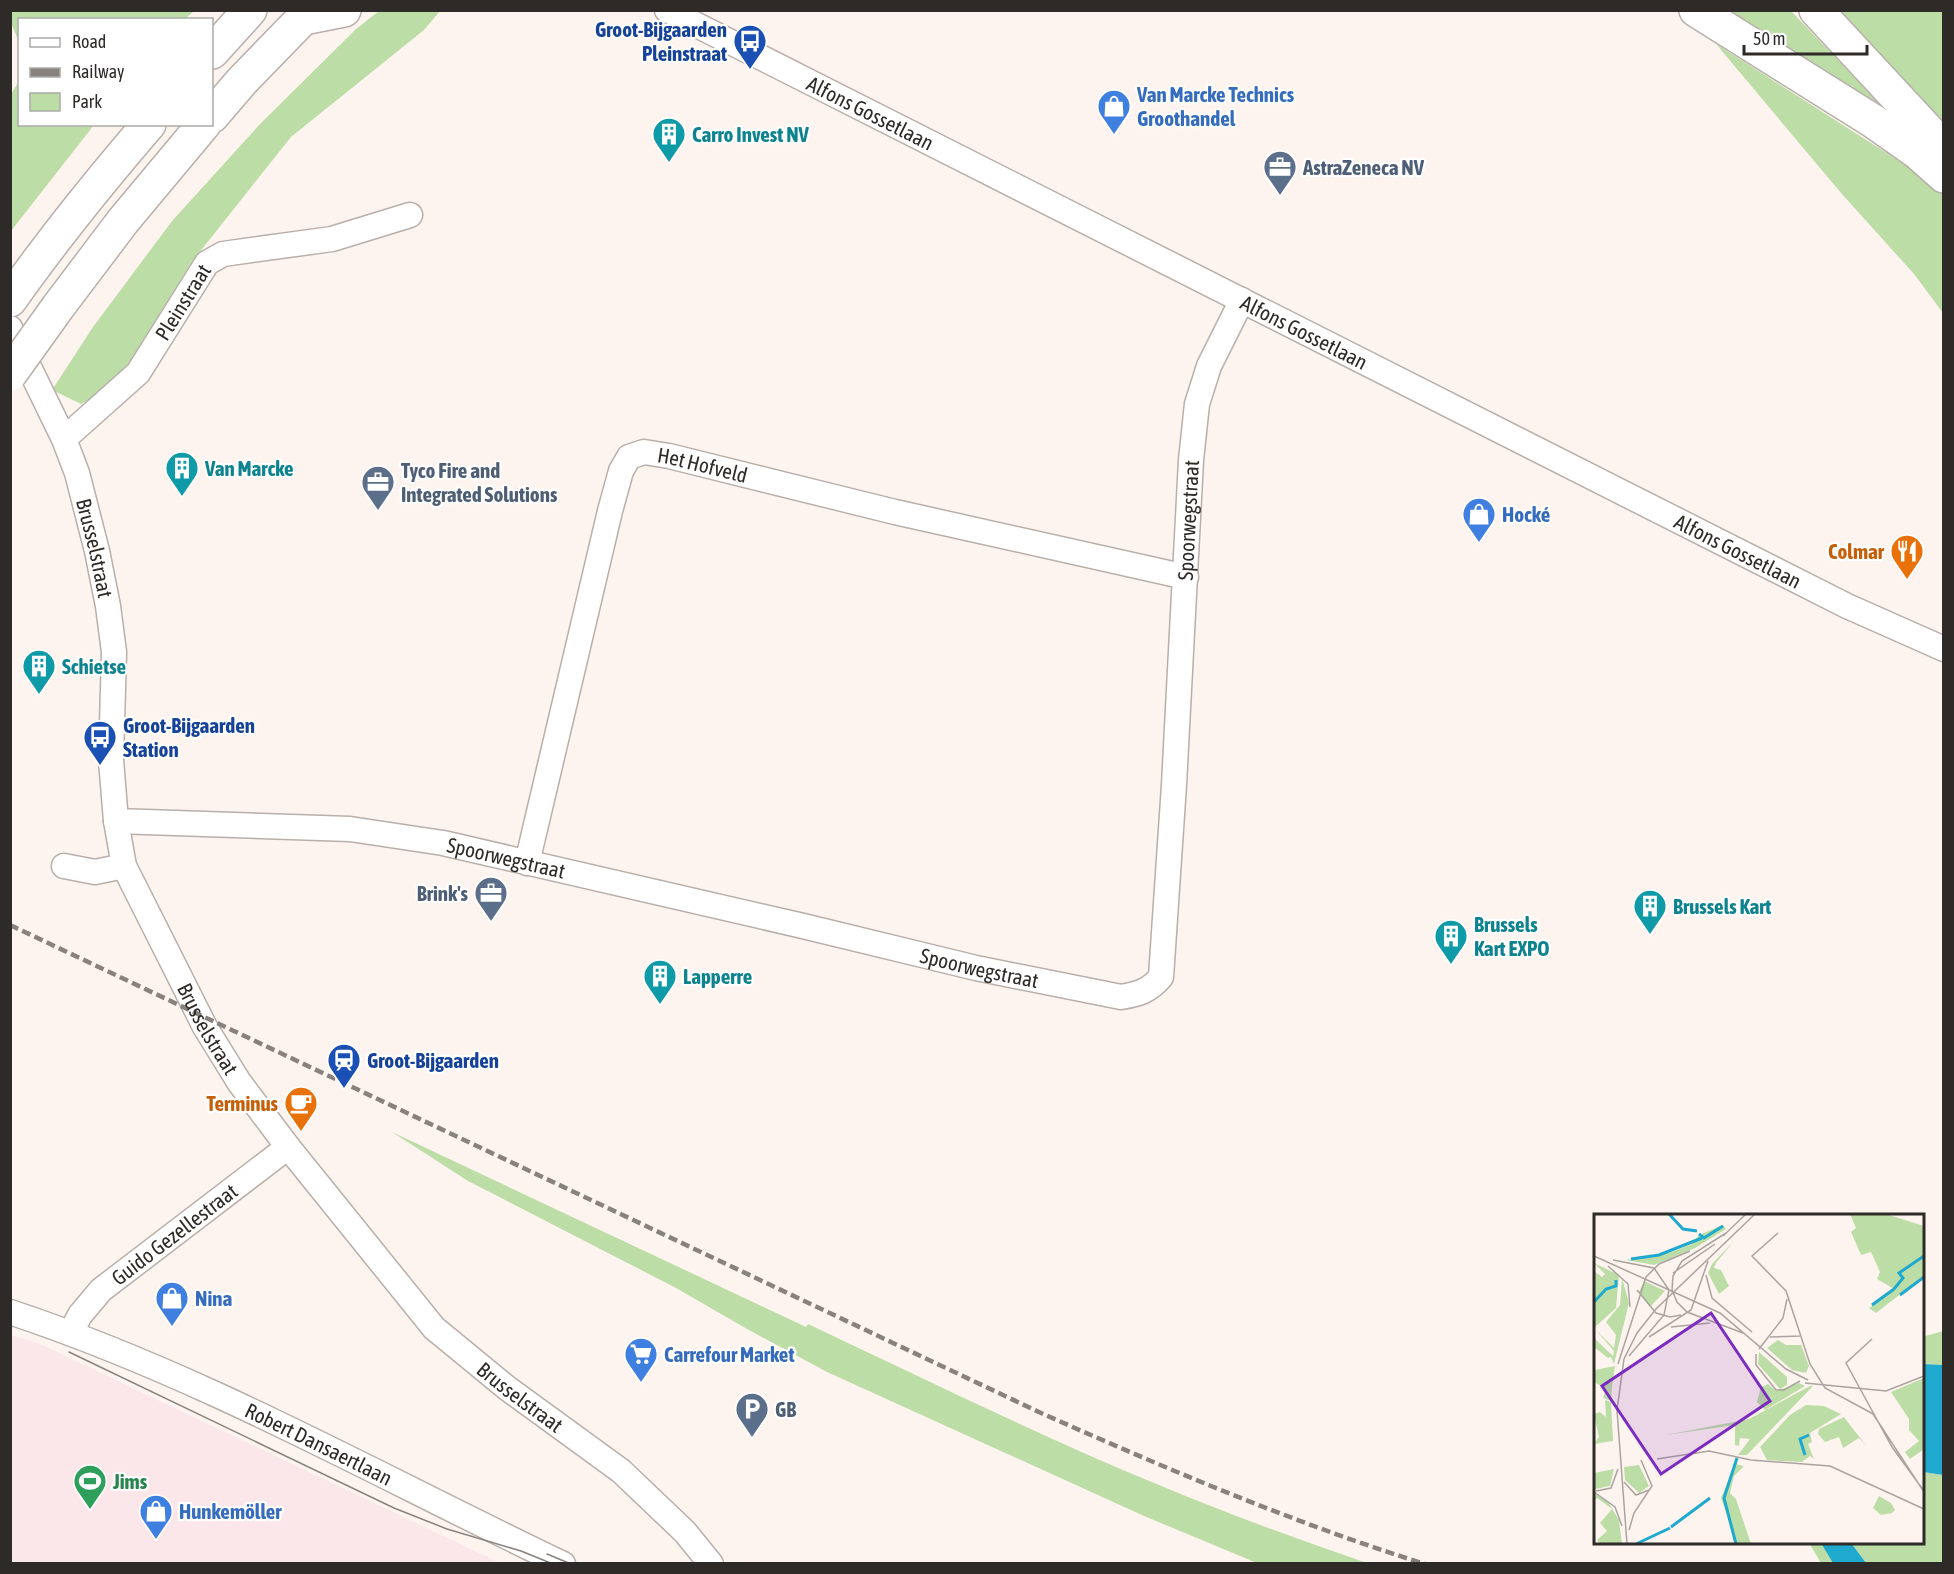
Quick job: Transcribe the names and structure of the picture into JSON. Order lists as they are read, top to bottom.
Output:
{
  "streets": {
    "street": [
      "Alfons Gossetlaan",
      "Pleinstraat",
      "Het Hofveld",
      "Spoorwegstraat",
      "Brusselstraat",
      "Guido Gezellestraat",
      "Robert Dansaertlaan"
    ]
  },
  "crossings": [
    ["Alfons Gossetlaan", "Spoorwegstraat"],
    ["Pleinstraat", "Brusselstraat"],
    ["Het Hofveld", "Spoorwegstraat"],
    ["Spoorwegstraat", "Brusselstraat"],
    ["Brusselstraat", "Guido Gezellestraat"],
    ["Guido Gezellestraat", "Robert Dansaertlaan"]
  ],
  "places": {
    "bus stop": ["Groot-Bijgaarden Pleinstraat", "Groot-Bijgaarden Station"],
    "shop": [
      "Van Marcke Technics Groothandel",
      "Hocké",
      "Nina",
      "Hunkemöller"
    ],
    "building": [
      "Carro Invest NV",
      "Van Marcke",
      "Schietse",
      "Brussels Kart",
      "Brussels Kart EXPO",
      "Lapperre"
    ],
    "office": ["AstraZeneca NV", "Tyco Fire and Integrated Solutions", "Brink's"],
    "restaurant": ["Colmar"],
    "station": ["Groot-Bijgaarden"],
    "cafe": ["Terminus"],
    "supermarket": ["Carrefour Market"],
    "parking": ["GB"],
    "sports": ["Jims"]
  },
  "legend": ["Road", "Railway", "Park"],
  "scale_bar": "50 m"
}
